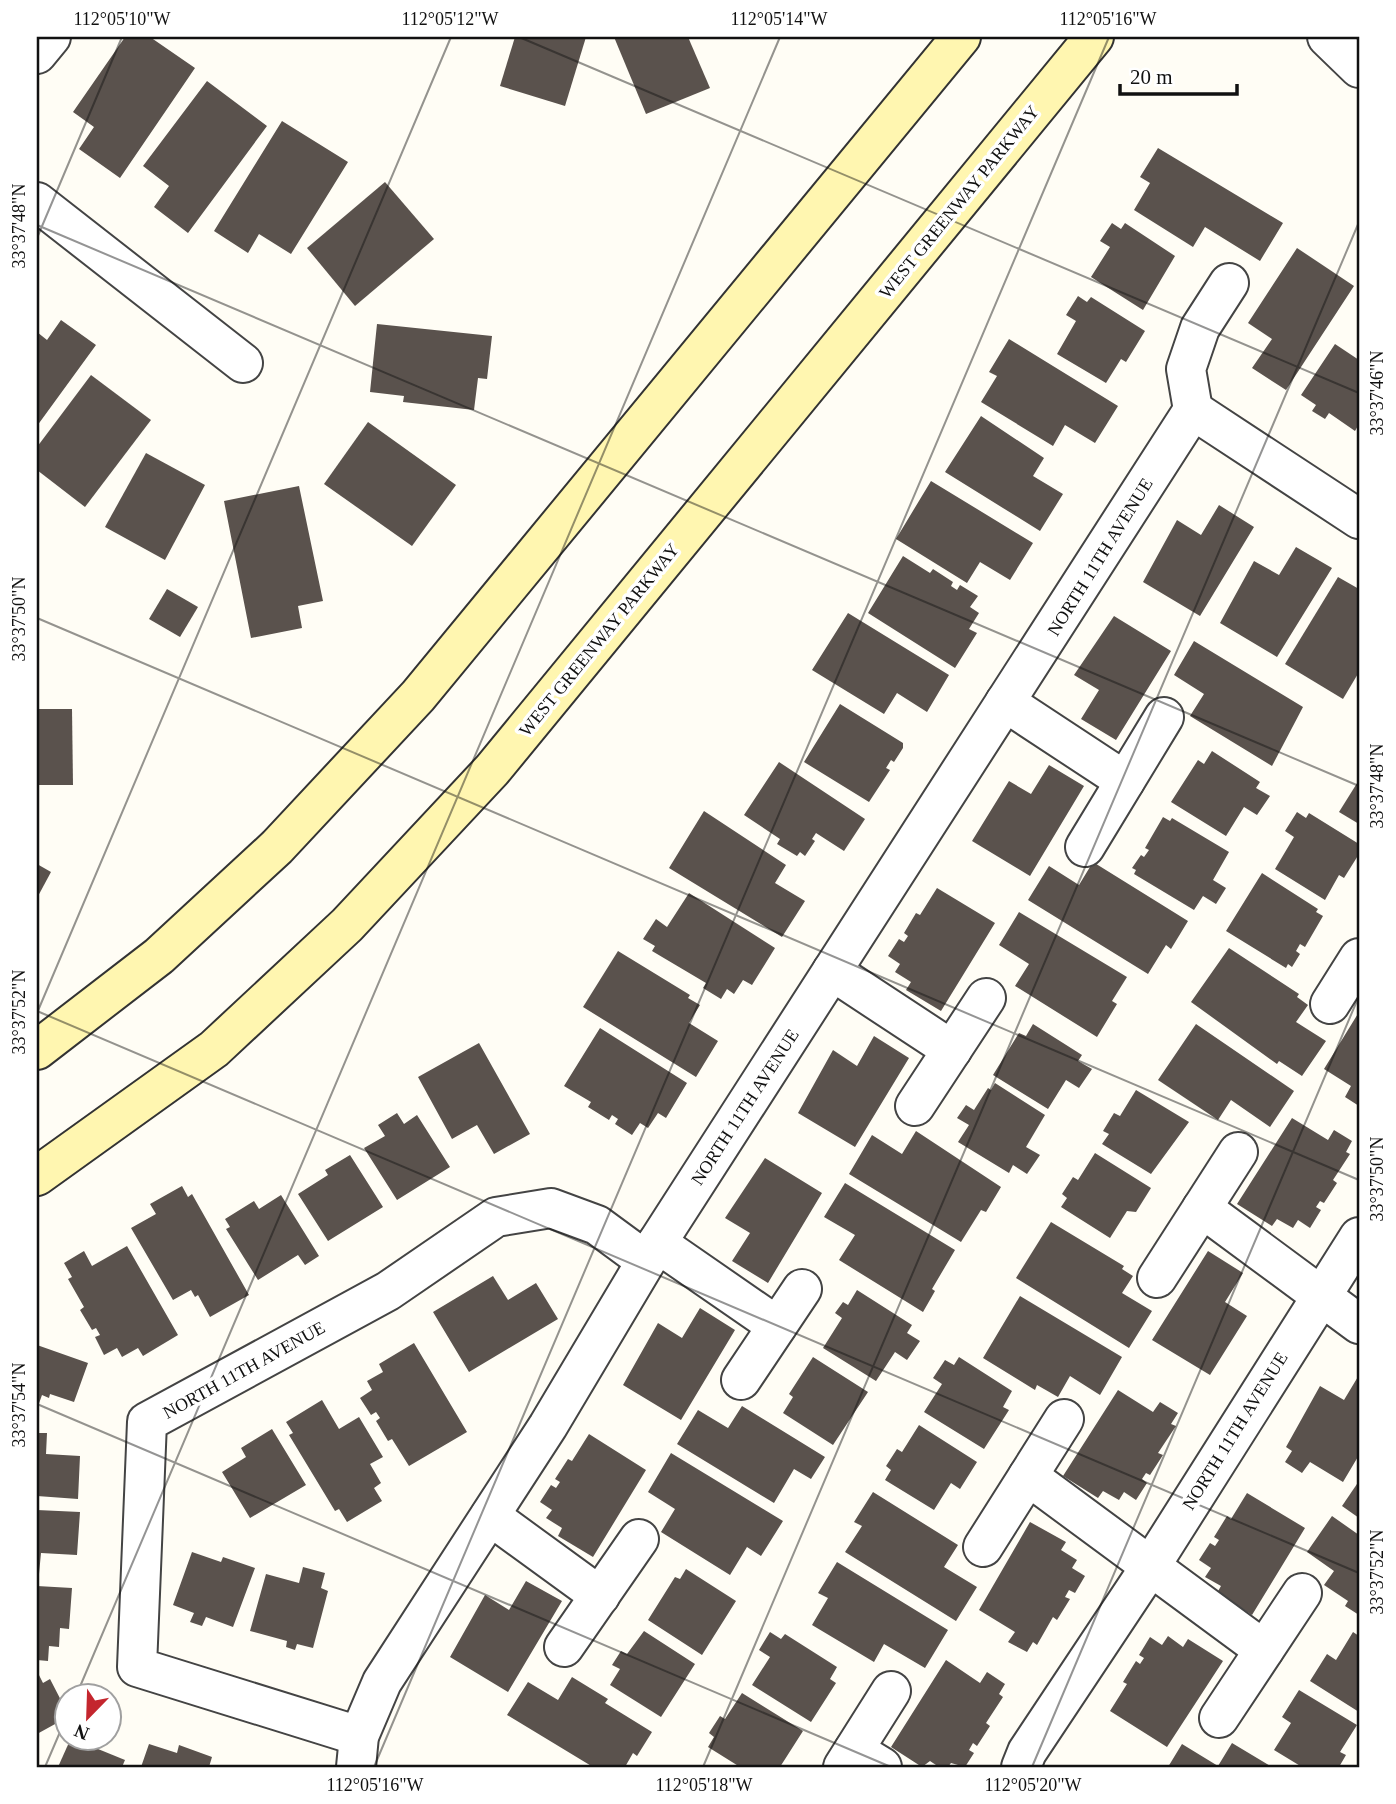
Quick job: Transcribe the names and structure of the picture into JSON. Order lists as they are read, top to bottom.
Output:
{
  "streets": {
    "main road": ["WEST GREENWAY PARKWAY"],
    "street": ["NORTH 11TH AVENUE"]
  },
  "scale_bar": "20 m",
  "north": "bottom left",
  "coordinates": [
    "112°05'10\"W",
    "112°05'12\"W",
    "112°05'14\"W",
    "112°05'16\"W",
    "33°37'48\"N",
    "33°37'46\"N",
    "33°37'50\"N",
    "33°37'52\"N",
    "33°37'54\"N",
    "112°05'18\"W",
    "112°05'20\"W"
  ]
}
